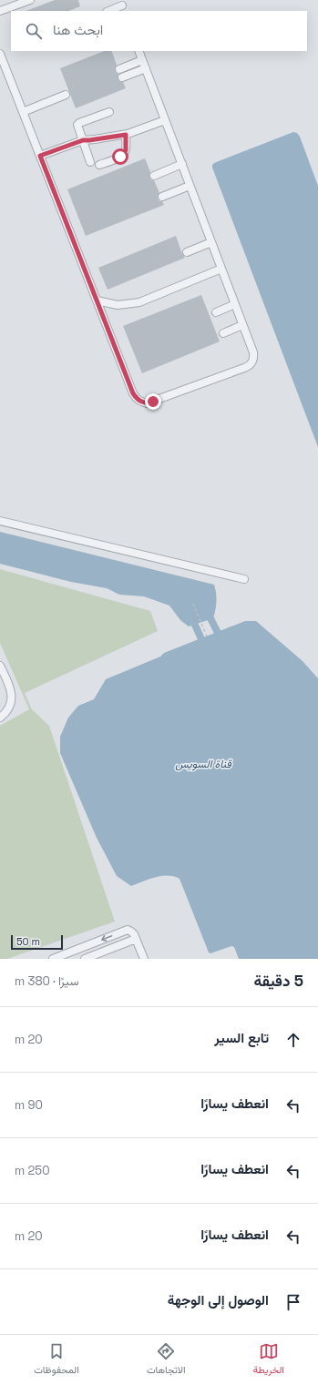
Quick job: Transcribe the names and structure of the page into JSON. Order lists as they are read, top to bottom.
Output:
{
  "water": ["قناة السويس"],
  "scale_bar": "50 m",
  "page": {
    "search": "ابحث هنا",
    "scale": "50 m",
    "heading": ["5 دقيقة", "سيرًا · 380 m"],
    "list": [
      ["تابع السير", "20 m"],
      ["انعطف يسارًا", "90 m"],
      ["انعطف يسارًا", "250 m"],
      ["انعطف يسارًا", "20 m"],
      "الوصول إلى الوجهة"
    ],
    "nav": ["الخريطة", "الاتجاهات", "المحفوظات"]
  }
}
